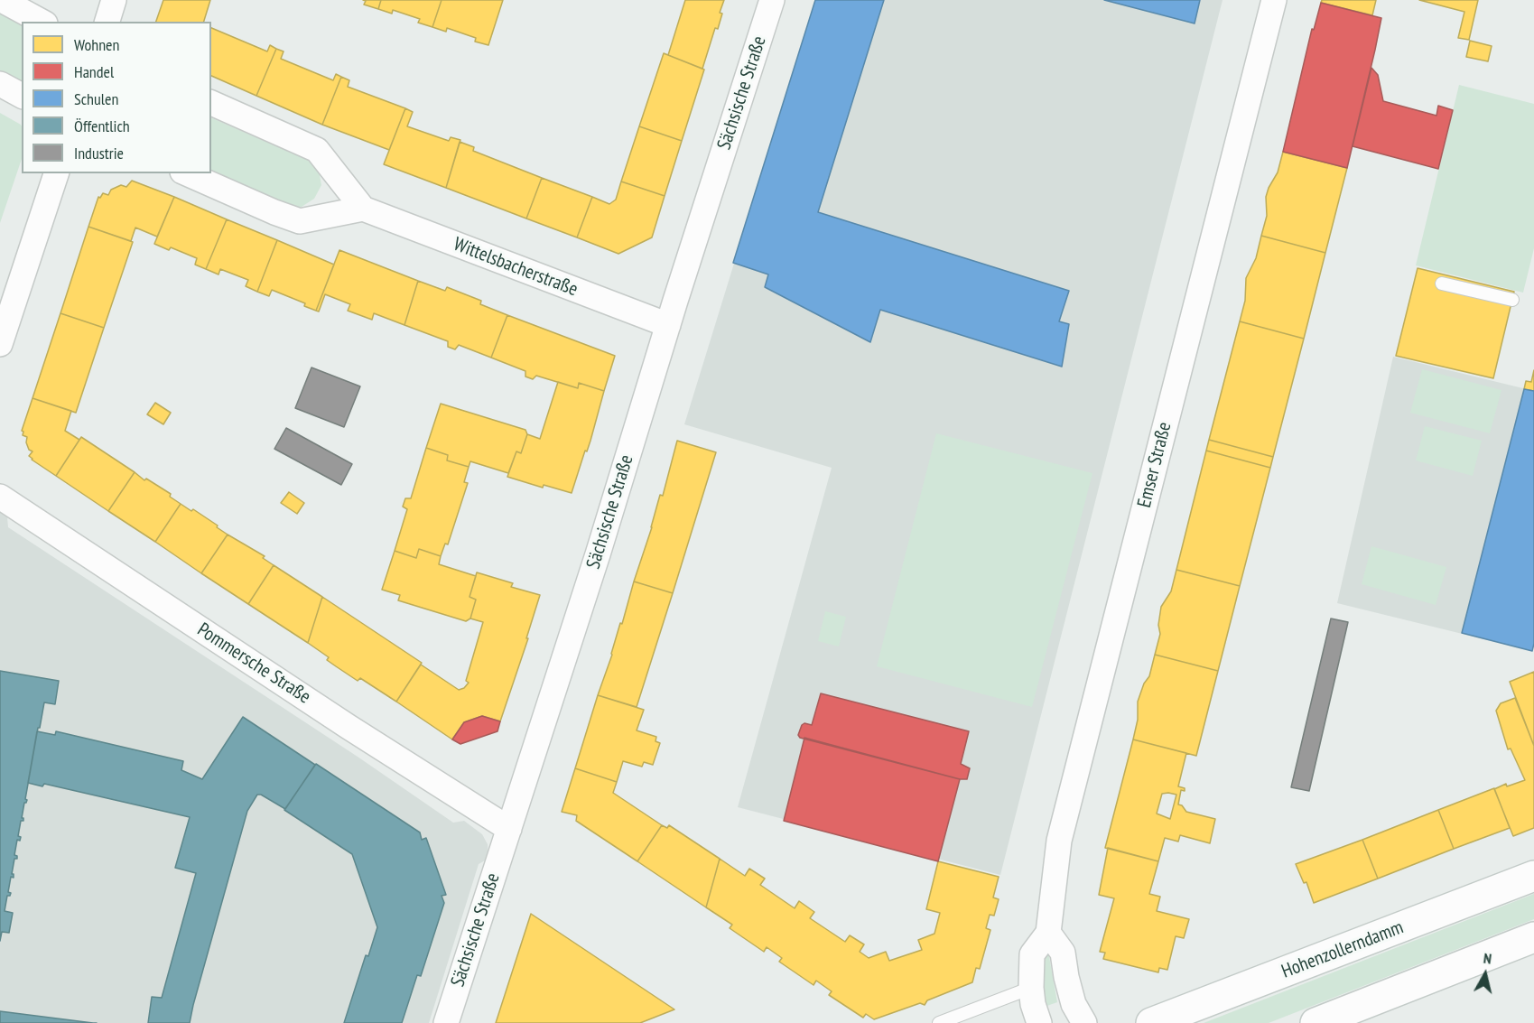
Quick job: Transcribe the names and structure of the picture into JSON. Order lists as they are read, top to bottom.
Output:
{
  "streets": {
    "main road": ["Hohenzollerndamm"],
    "street": [
      "Sächsische Straße",
      "Wittelsbacherstraße",
      "Emser Straße",
      "Pommersche Straße"
    ]
  },
  "crossings": [
    ["Sächsische Straße", "Wittelsbacherstraße"],
    ["Sächsische Straße", "Pommersche Straße"]
  ],
  "legend": [
    "Wohnen",
    "Handel",
    "Schulen",
    "Öffentlich",
    "Industrie"
  ],
  "north": "top"
}
